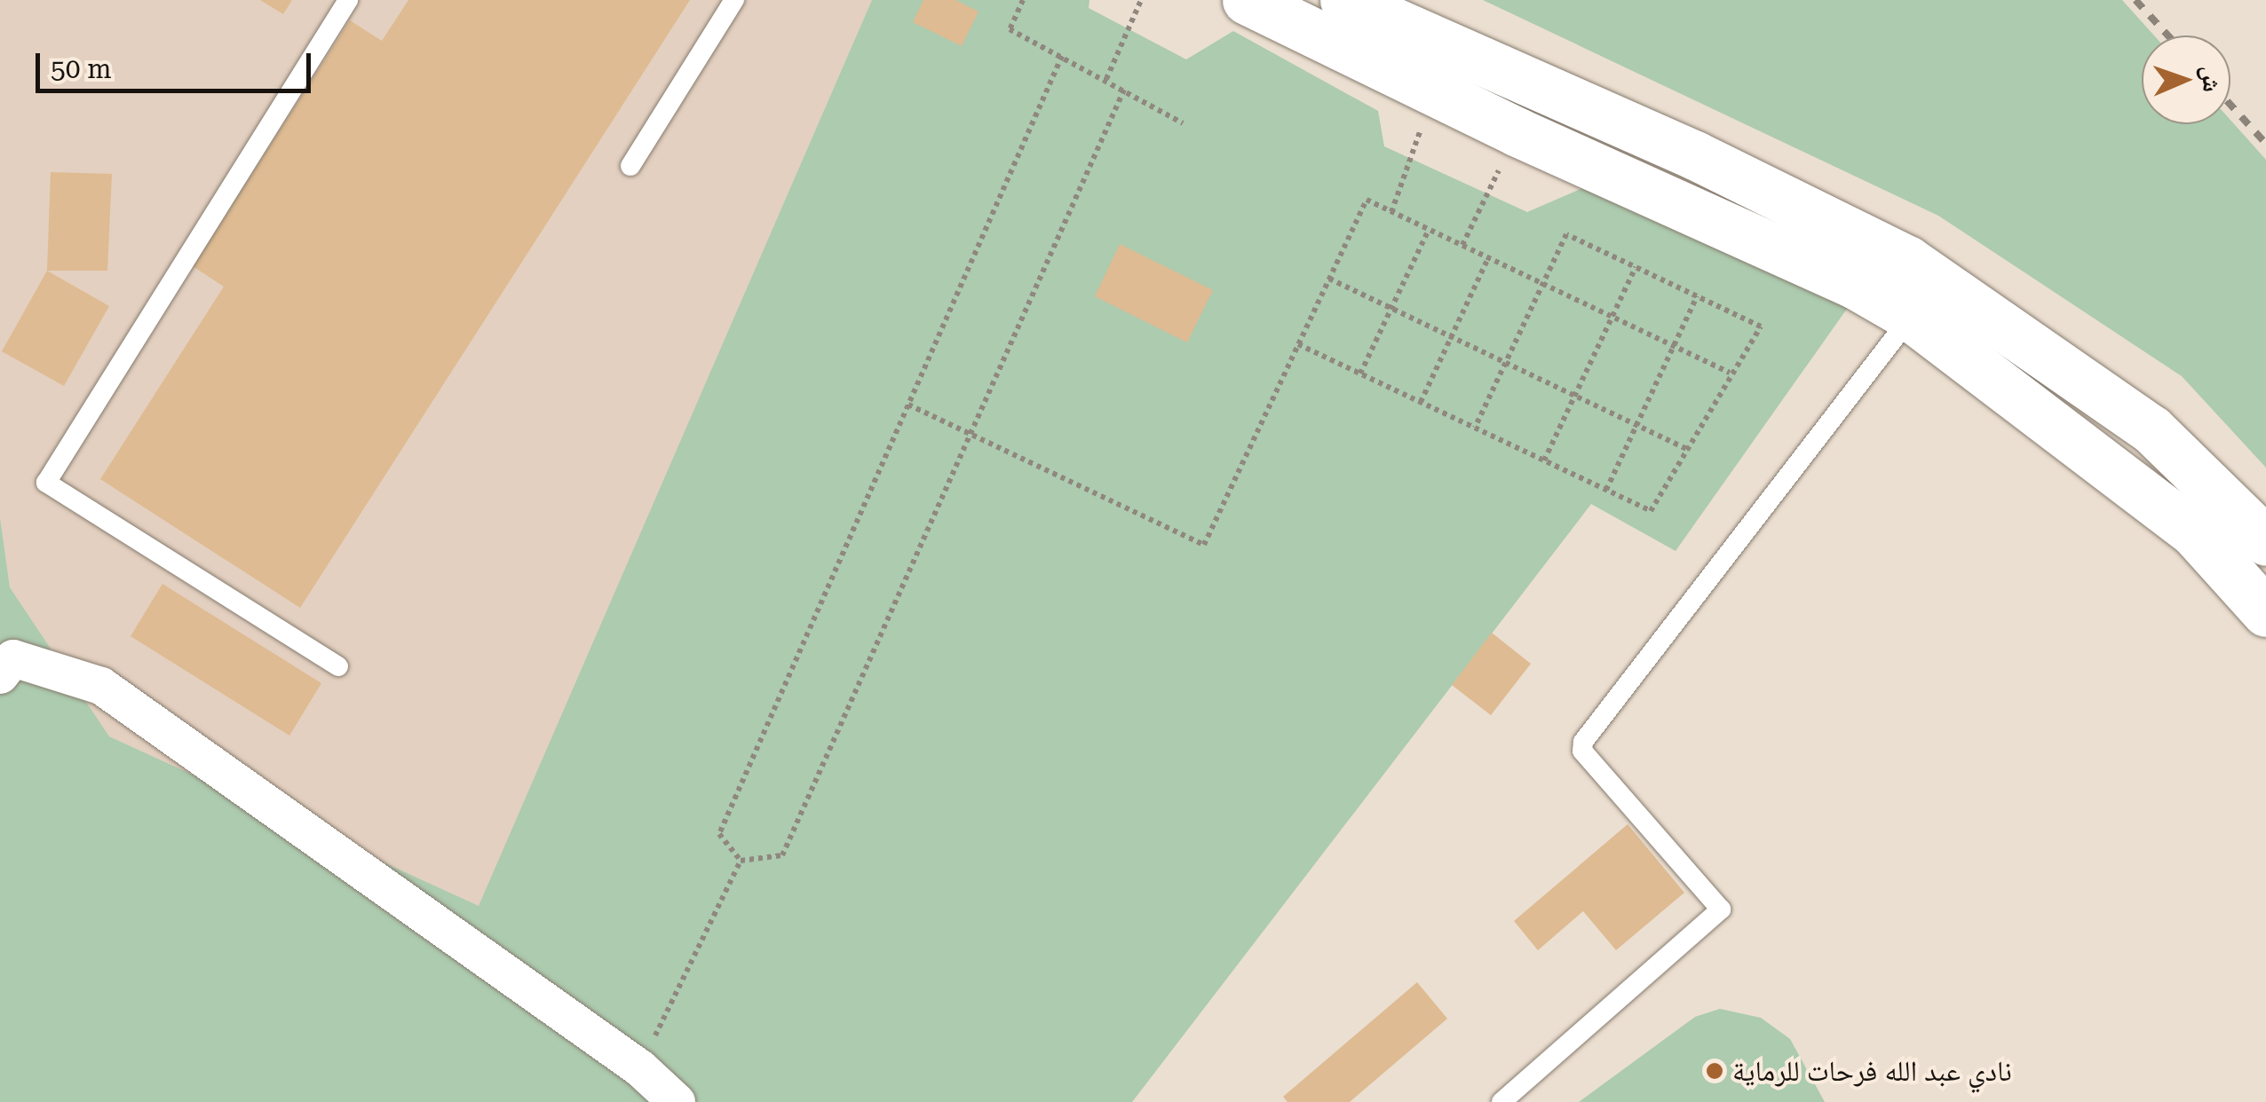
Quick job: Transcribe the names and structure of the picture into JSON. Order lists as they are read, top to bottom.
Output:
{
  "places": ["نادي عبد الله فرحات للرماية"],
  "scale_bar": "50 m",
  "north": "right"
}
